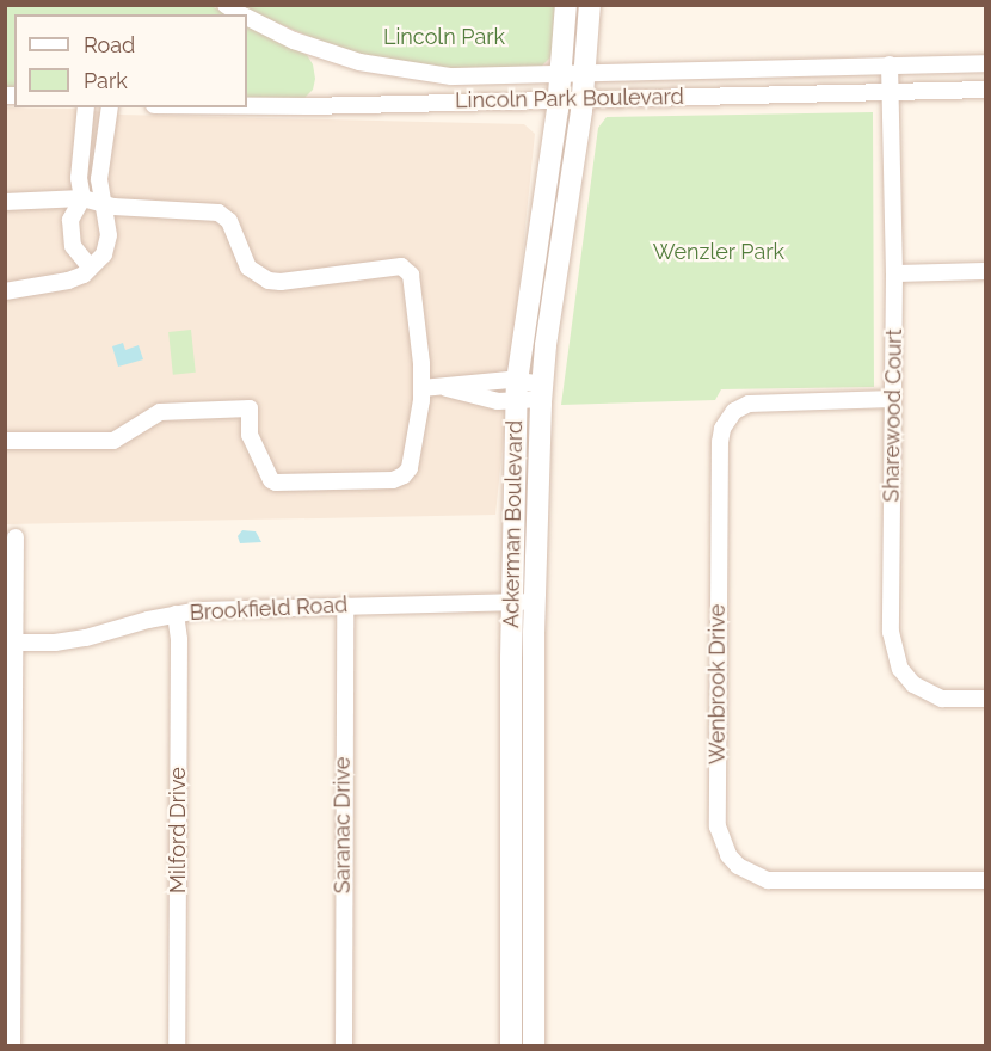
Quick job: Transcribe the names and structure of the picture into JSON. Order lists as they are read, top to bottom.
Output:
{
  "streets": {
    "street": [
      "Lincoln Park Boulevard",
      "Sharewood Court",
      "Ackerman Boulevard",
      "Brookfield Road",
      "Wenbrook Drive",
      "Saranac Drive",
      "Milford Drive"
    ]
  },
  "crossings": [
    ["Lincoln Park Boulevard", "Sharewood Court"],
    ["Lincoln Park Boulevard", "Ackerman Boulevard"],
    ["Sharewood Court", "Wenbrook Drive"],
    ["Ackerman Boulevard", "Brookfield Road"],
    ["Brookfield Road", "Saranac Drive"],
    ["Brookfield Road", "Milford Drive"]
  ],
  "parks": ["Lincoln Park", "Wenzler Park"],
  "legend": ["Road", "Park"]
}
